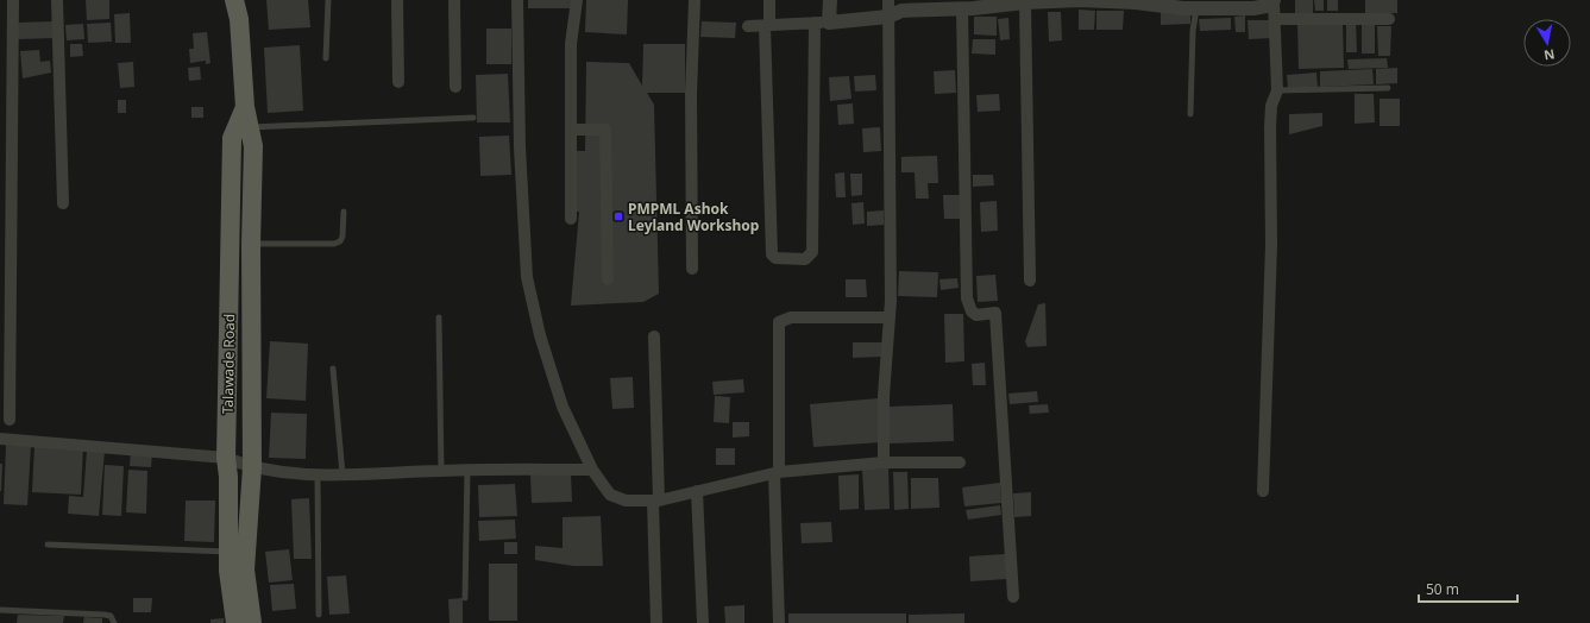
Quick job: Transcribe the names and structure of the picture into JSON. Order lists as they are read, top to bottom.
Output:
{
  "streets": {
    "main road": ["Talawade Road"]
  },
  "places": {
    "transit": ["PMPML Ashok Leyland Workshop"]
  },
  "scale_bar": "50 m",
  "north": "bottom"
}
